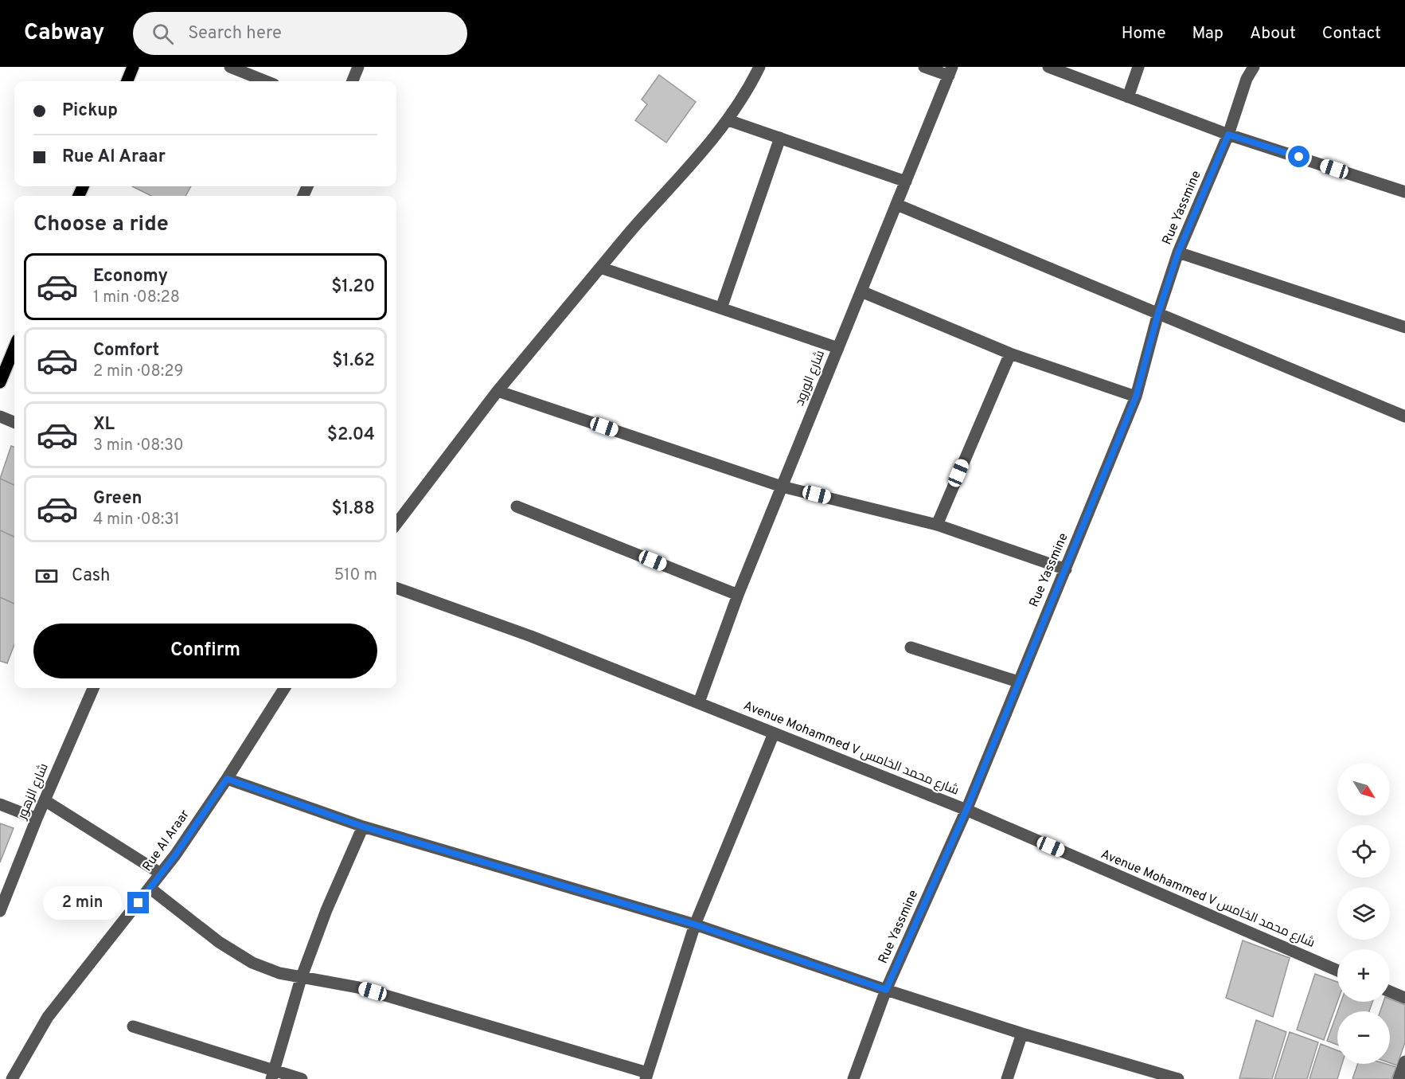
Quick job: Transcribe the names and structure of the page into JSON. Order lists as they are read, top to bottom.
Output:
{
  "streets": {
    "street": [
      "Rue Yassmine",
      "شارع الورود",
      "Avenue Mohammed V شارع محمد الخامس",
      "شارع الزهور",
      "Rue Al Araar"
    ]
  },
  "crossings": [
    ["Rue Yassmine", "Avenue Mohammed V شارع محمد الخامس"],
    ["شارع الورود", "Avenue Mohammed V شارع محمد الخامس"]
  ],
  "north": "bottom right",
  "page": {
    "header": "Cabway",
    "search": "Search here",
    "nav": [
      "Home",
      "Map",
      "About",
      "Contact"
    ],
    "banner": ["Pickup", "Rue Al Araar"],
    "heading": "Choose a ride",
    "list": [
      {
        "name": "Economy",
        "note": "1 min · 08:28",
        "value": "$1.20"
      },
      {
        "name": "Comfort",
        "note": "2 min · 08:29",
        "value": "$1.62"
      },
      {
        "name": "XL",
        "note": "3 min · 08:30",
        "value": "$2.04"
      },
      {
        "name": "Green",
        "note": "4 min · 08:31",
        "value": "$1.88"
      }
    ],
    "pay": ["Cash", "510 m"],
    "buttons": "Confirm",
    "map_buttons": ["+", "−"],
    "bubble": "2 min"
  }
}
